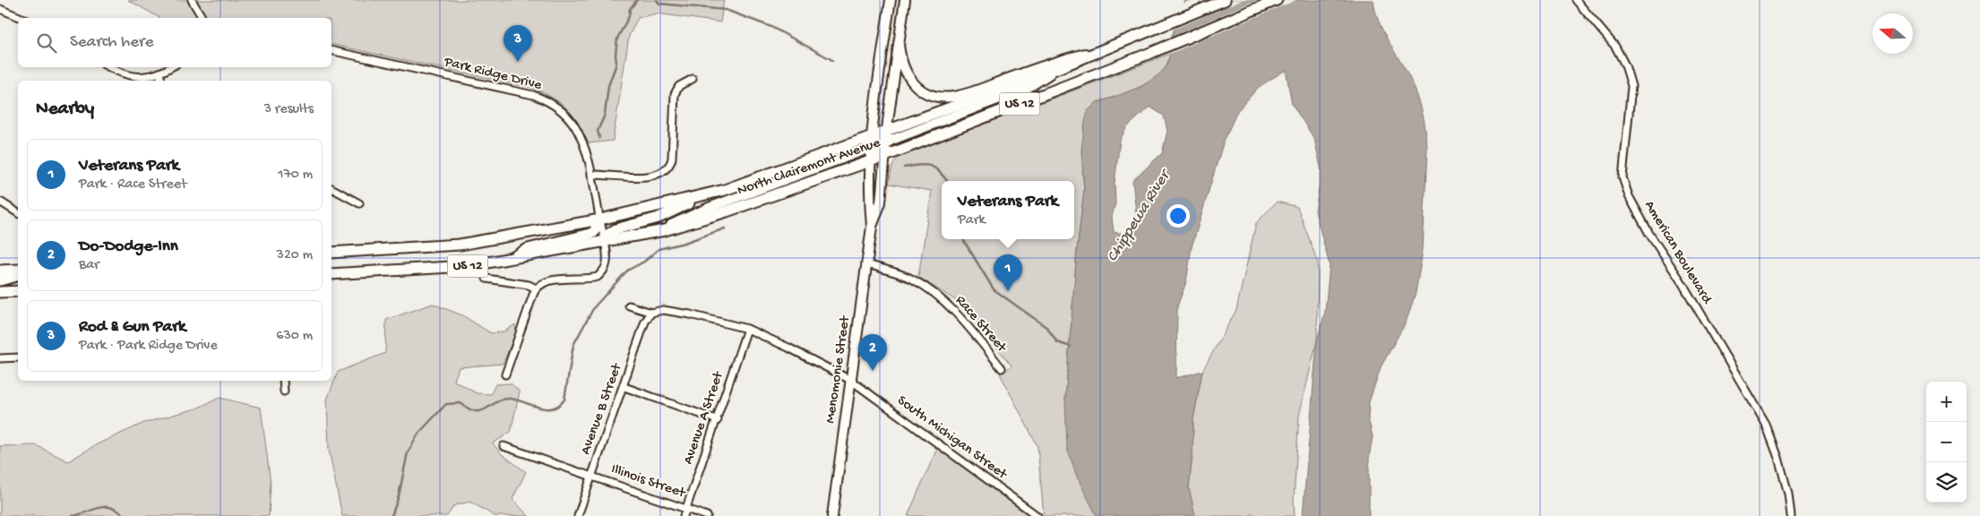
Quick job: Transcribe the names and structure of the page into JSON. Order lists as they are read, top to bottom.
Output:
{
  "streets": {
    "main road": ["US 12", "North Clairemont Avenue", "Menomonie Street"],
    "street": [
      "Park Ridge Drive",
      "American Boulevard",
      "Race Street",
      "Avenue B Street",
      "Avenue A Street",
      "South Michigan Street",
      "Illinois Street"
    ]
  },
  "crossings": [
    ["Park Ridge Drive", "North Clairemont Avenue"],
    ["North Clairemont Avenue", "Menomonie Street"],
    ["Race Street", "Menomonie Street"],
    ["Menomonie Street", "South Michigan Street"],
    ["Avenue B Street", "South Michigan Street"],
    ["Avenue B Street", "Illinois Street"],
    ["Avenue A Street", "South Michigan Street"],
    ["Avenue A Street", "Illinois Street"]
  ],
  "water": ["Chippewa River"],
  "north": "left",
  "page": {
    "search": "Search here",
    "pins": ["3", "1", "2"],
    "heading": ["Nearby", "3 results"],
    "list": [
      {
        "mark": "1",
        "name": "Veterans Park",
        "note": "Park · Race Street",
        "value": "170 m"
      },
      {
        "mark": "2",
        "name": "Do-Dodge-Inn",
        "note": "Bar",
        "value": "320 m"
      },
      {
        "mark": "3",
        "name": "Rod & Gun Park",
        "note": "Park · Park Ridge Drive",
        "value": "630 m"
      }
    ],
    "popup": ["Veterans Park", "Park"],
    "map_buttons": ["+", "−"]
  }
}
